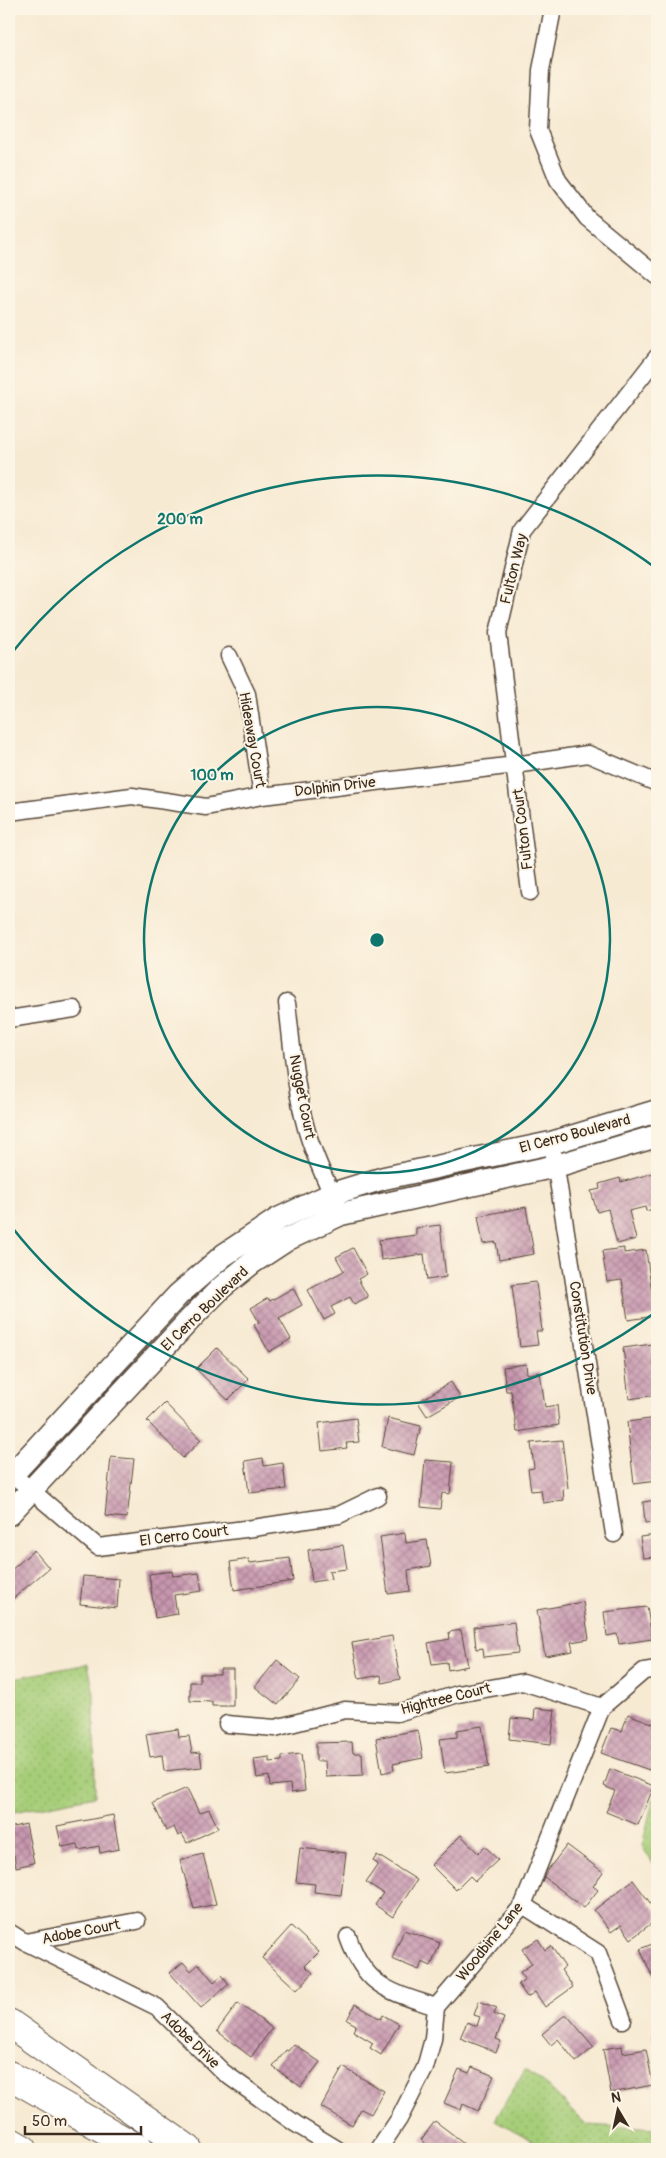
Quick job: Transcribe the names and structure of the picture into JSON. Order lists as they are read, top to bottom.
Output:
{
  "streets": {
    "street": [
      "Fulton Way",
      "Hideaway Court",
      "Dolphin Drive",
      "Fulton Court",
      "Nugget Court",
      "El Cerro Boulevard",
      "Constitution Drive",
      "El Cerro Court",
      "Hightree Court",
      "Adobe Court",
      "Woodbine Lane",
      "Adobe Drive"
    ]
  },
  "crossings": [
    ["Fulton Way", "Dolphin Drive"],
    ["Fulton Way", "Fulton Court"],
    ["Hideaway Court", "Dolphin Drive"],
    ["Dolphin Drive", "Fulton Court"],
    ["Nugget Court", "El Cerro Boulevard"],
    ["El Cerro Boulevard", "Constitution Drive"],
    ["El Cerro Boulevard", "El Cerro Court"],
    ["Hightree Court", "Woodbine Lane"],
    ["Adobe Court", "Adobe Drive"]
  ],
  "scale_bar": "50 m",
  "north": "top",
  "rings": ["200 m", "100 m"]
}
